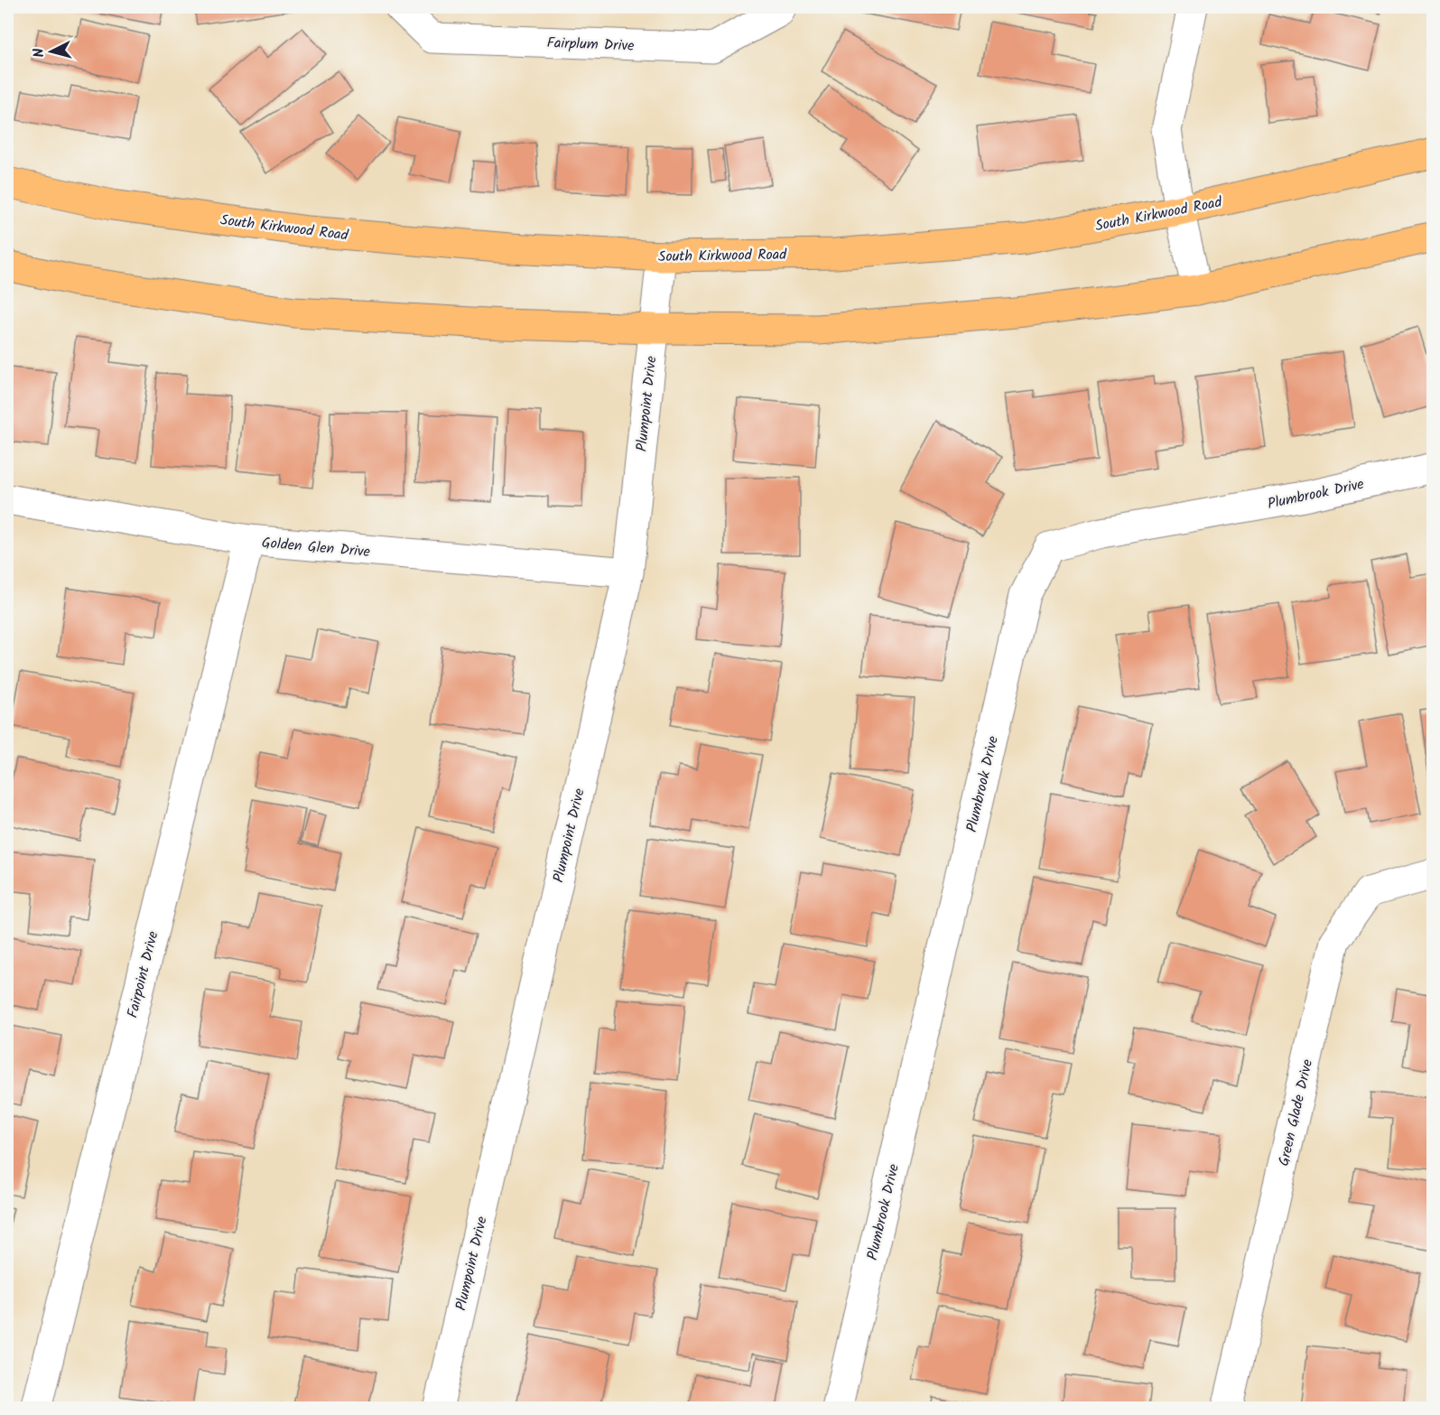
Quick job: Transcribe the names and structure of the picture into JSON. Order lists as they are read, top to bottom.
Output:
{
  "streets": {
    "main road": ["South Kirkwood Road"],
    "street": [
      "Fairplum Drive",
      "Plumpoint Drive",
      "Plumbrook Drive",
      "Golden Glen Drive",
      "Fairpoint Drive",
      "Green Glade Drive"
    ]
  },
  "crossings": [
    ["South Kirkwood Road", "Plumpoint Drive"],
    ["Plumpoint Drive", "Golden Glen Drive"],
    ["Golden Glen Drive", "Fairpoint Drive"]
  ],
  "north": "left"
}
